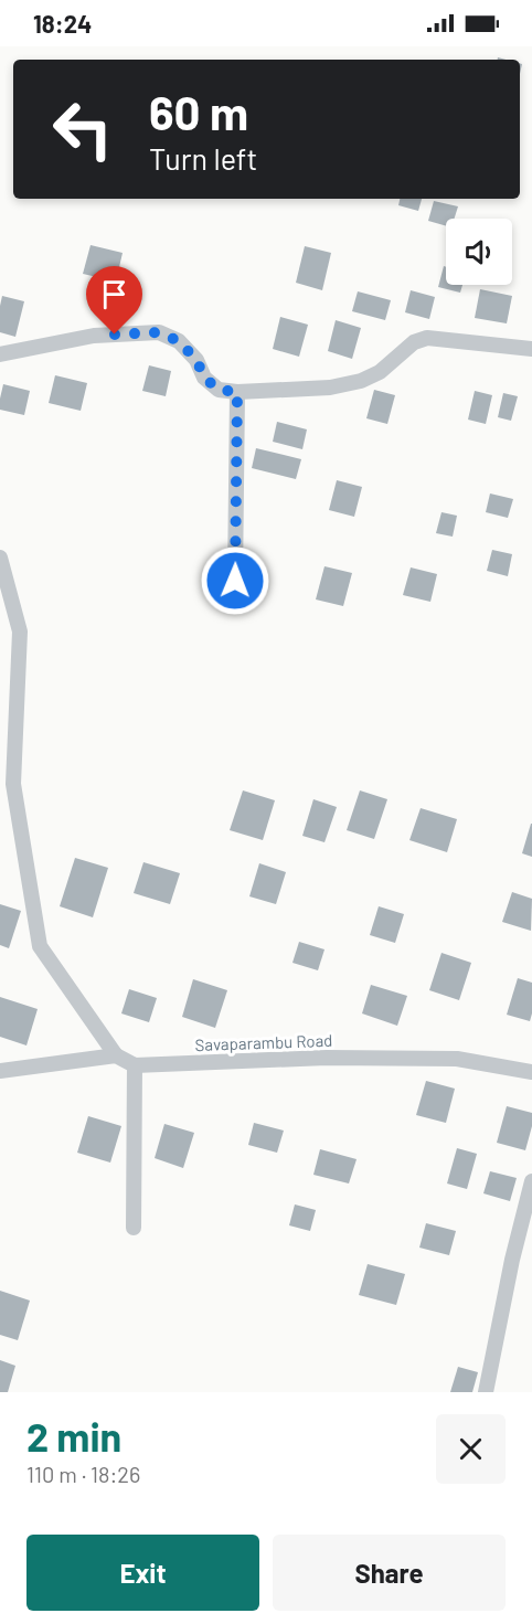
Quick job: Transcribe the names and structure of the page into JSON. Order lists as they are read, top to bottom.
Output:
{
  "streets": {
    "street": ["Savaparambu Road"]
  },
  "page": {
    "status": "18:24",
    "turn": ["60 m", "Turn left"],
    "heading": ["2 min", "110 m · 18:26"],
    "buttons": ["Exit", "Share"]
  }
}
